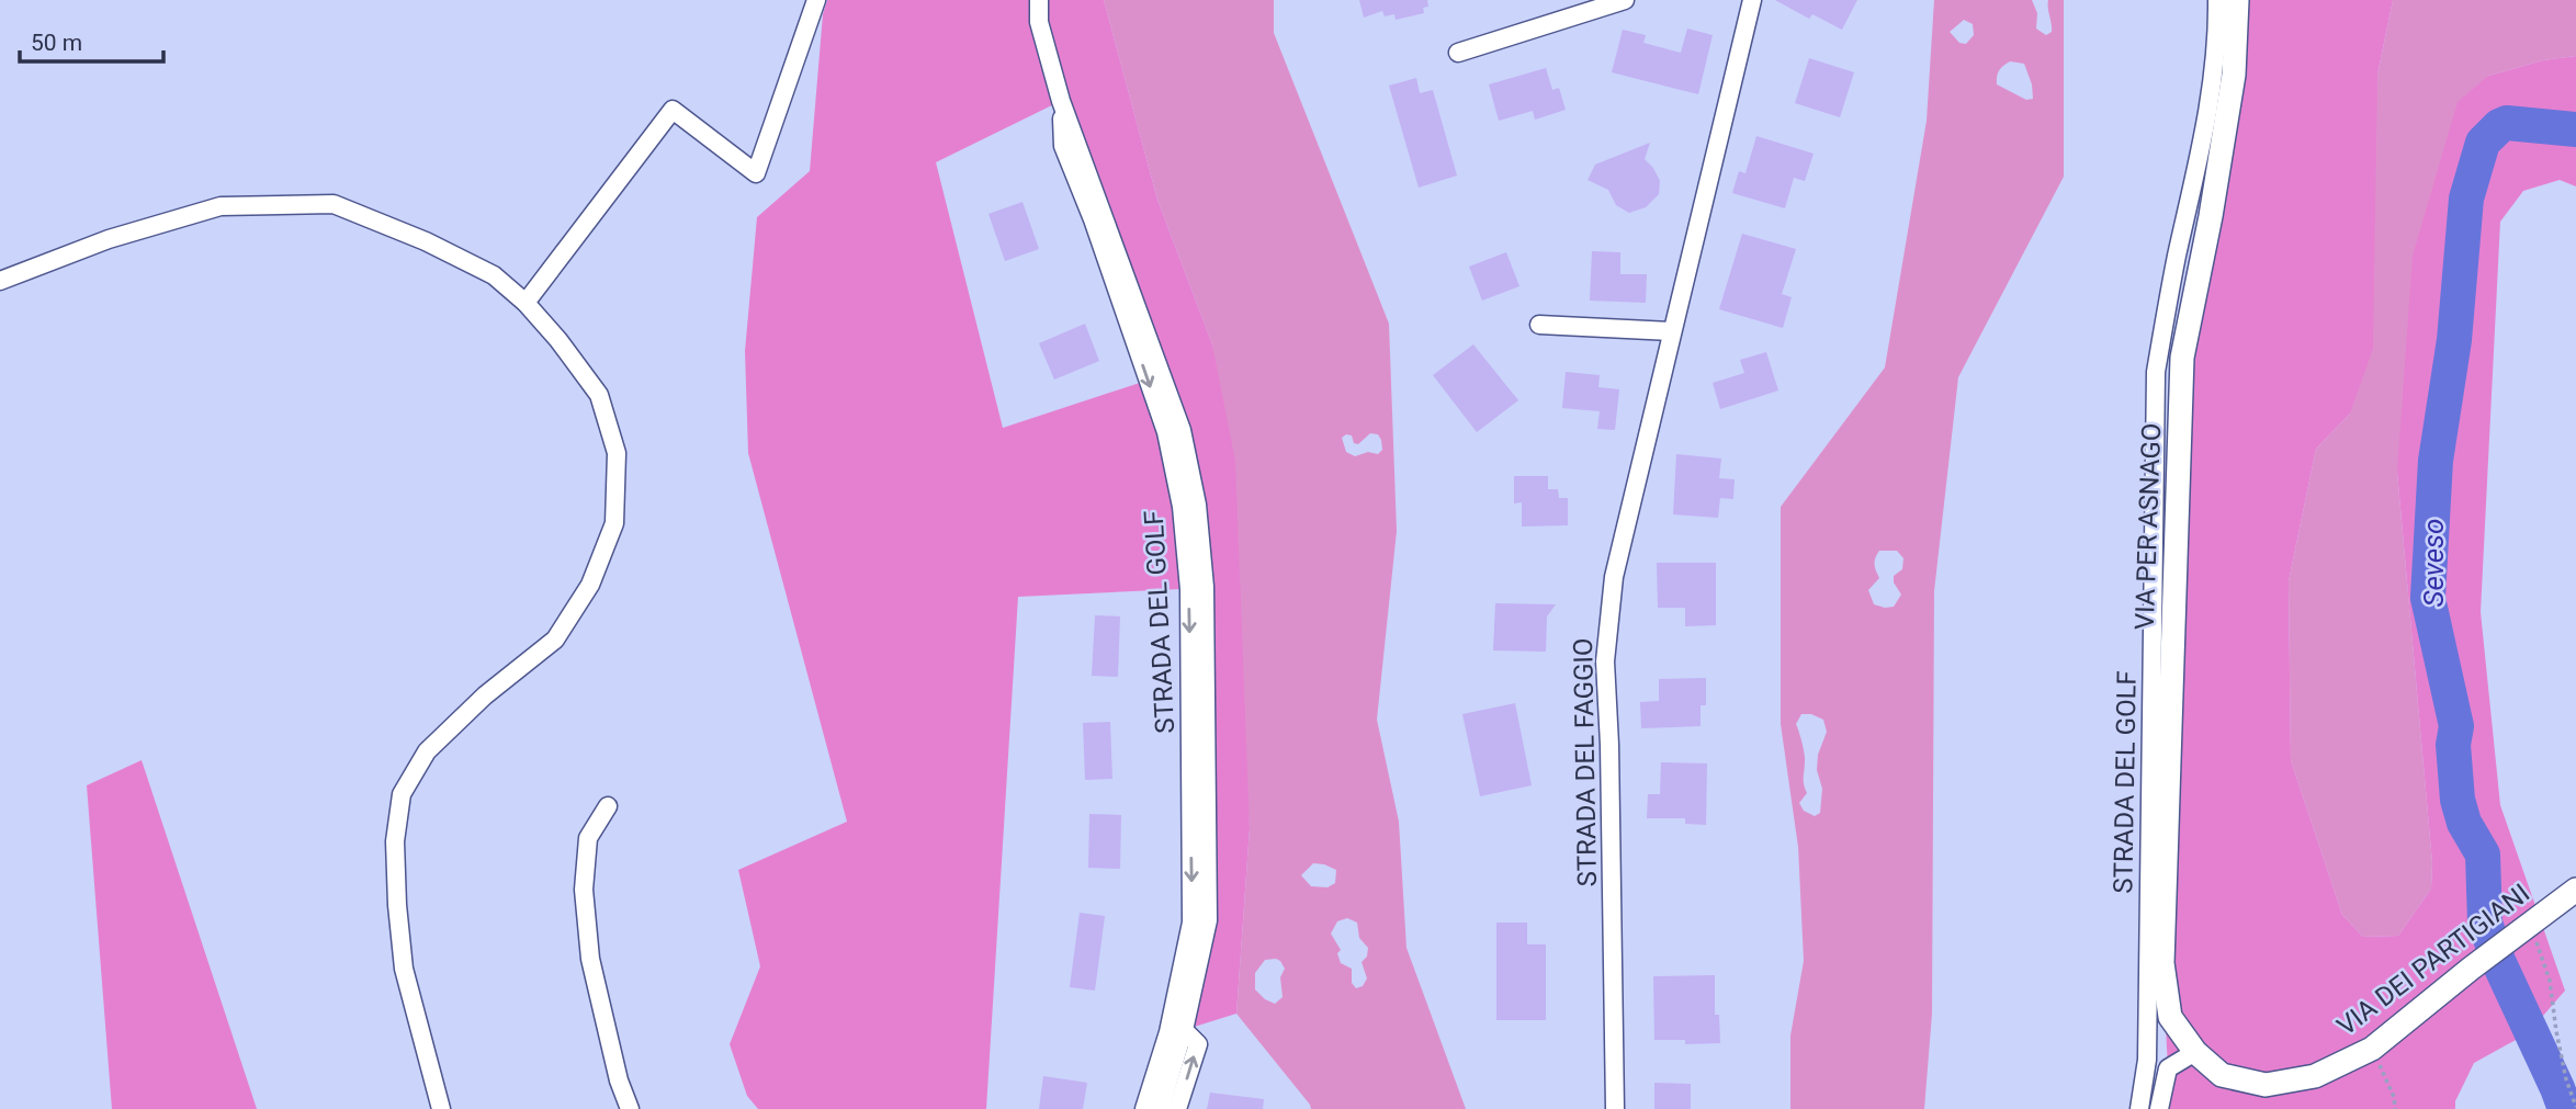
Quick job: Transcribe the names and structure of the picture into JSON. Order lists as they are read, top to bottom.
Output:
{
  "streets": {
    "street": [
      "VIA PER ASNAGO",
      "STRADA DEL GOLF",
      "STRADA DEL FAGGIO",
      "VIA DEI PARTIGIANI"
    ]
  },
  "crossings": [
    ["VIA PER ASNAGO", "VIA DEI PARTIGIANI"]
  ],
  "water": ["Seveso"],
  "scale_bar": "50 m"
}
